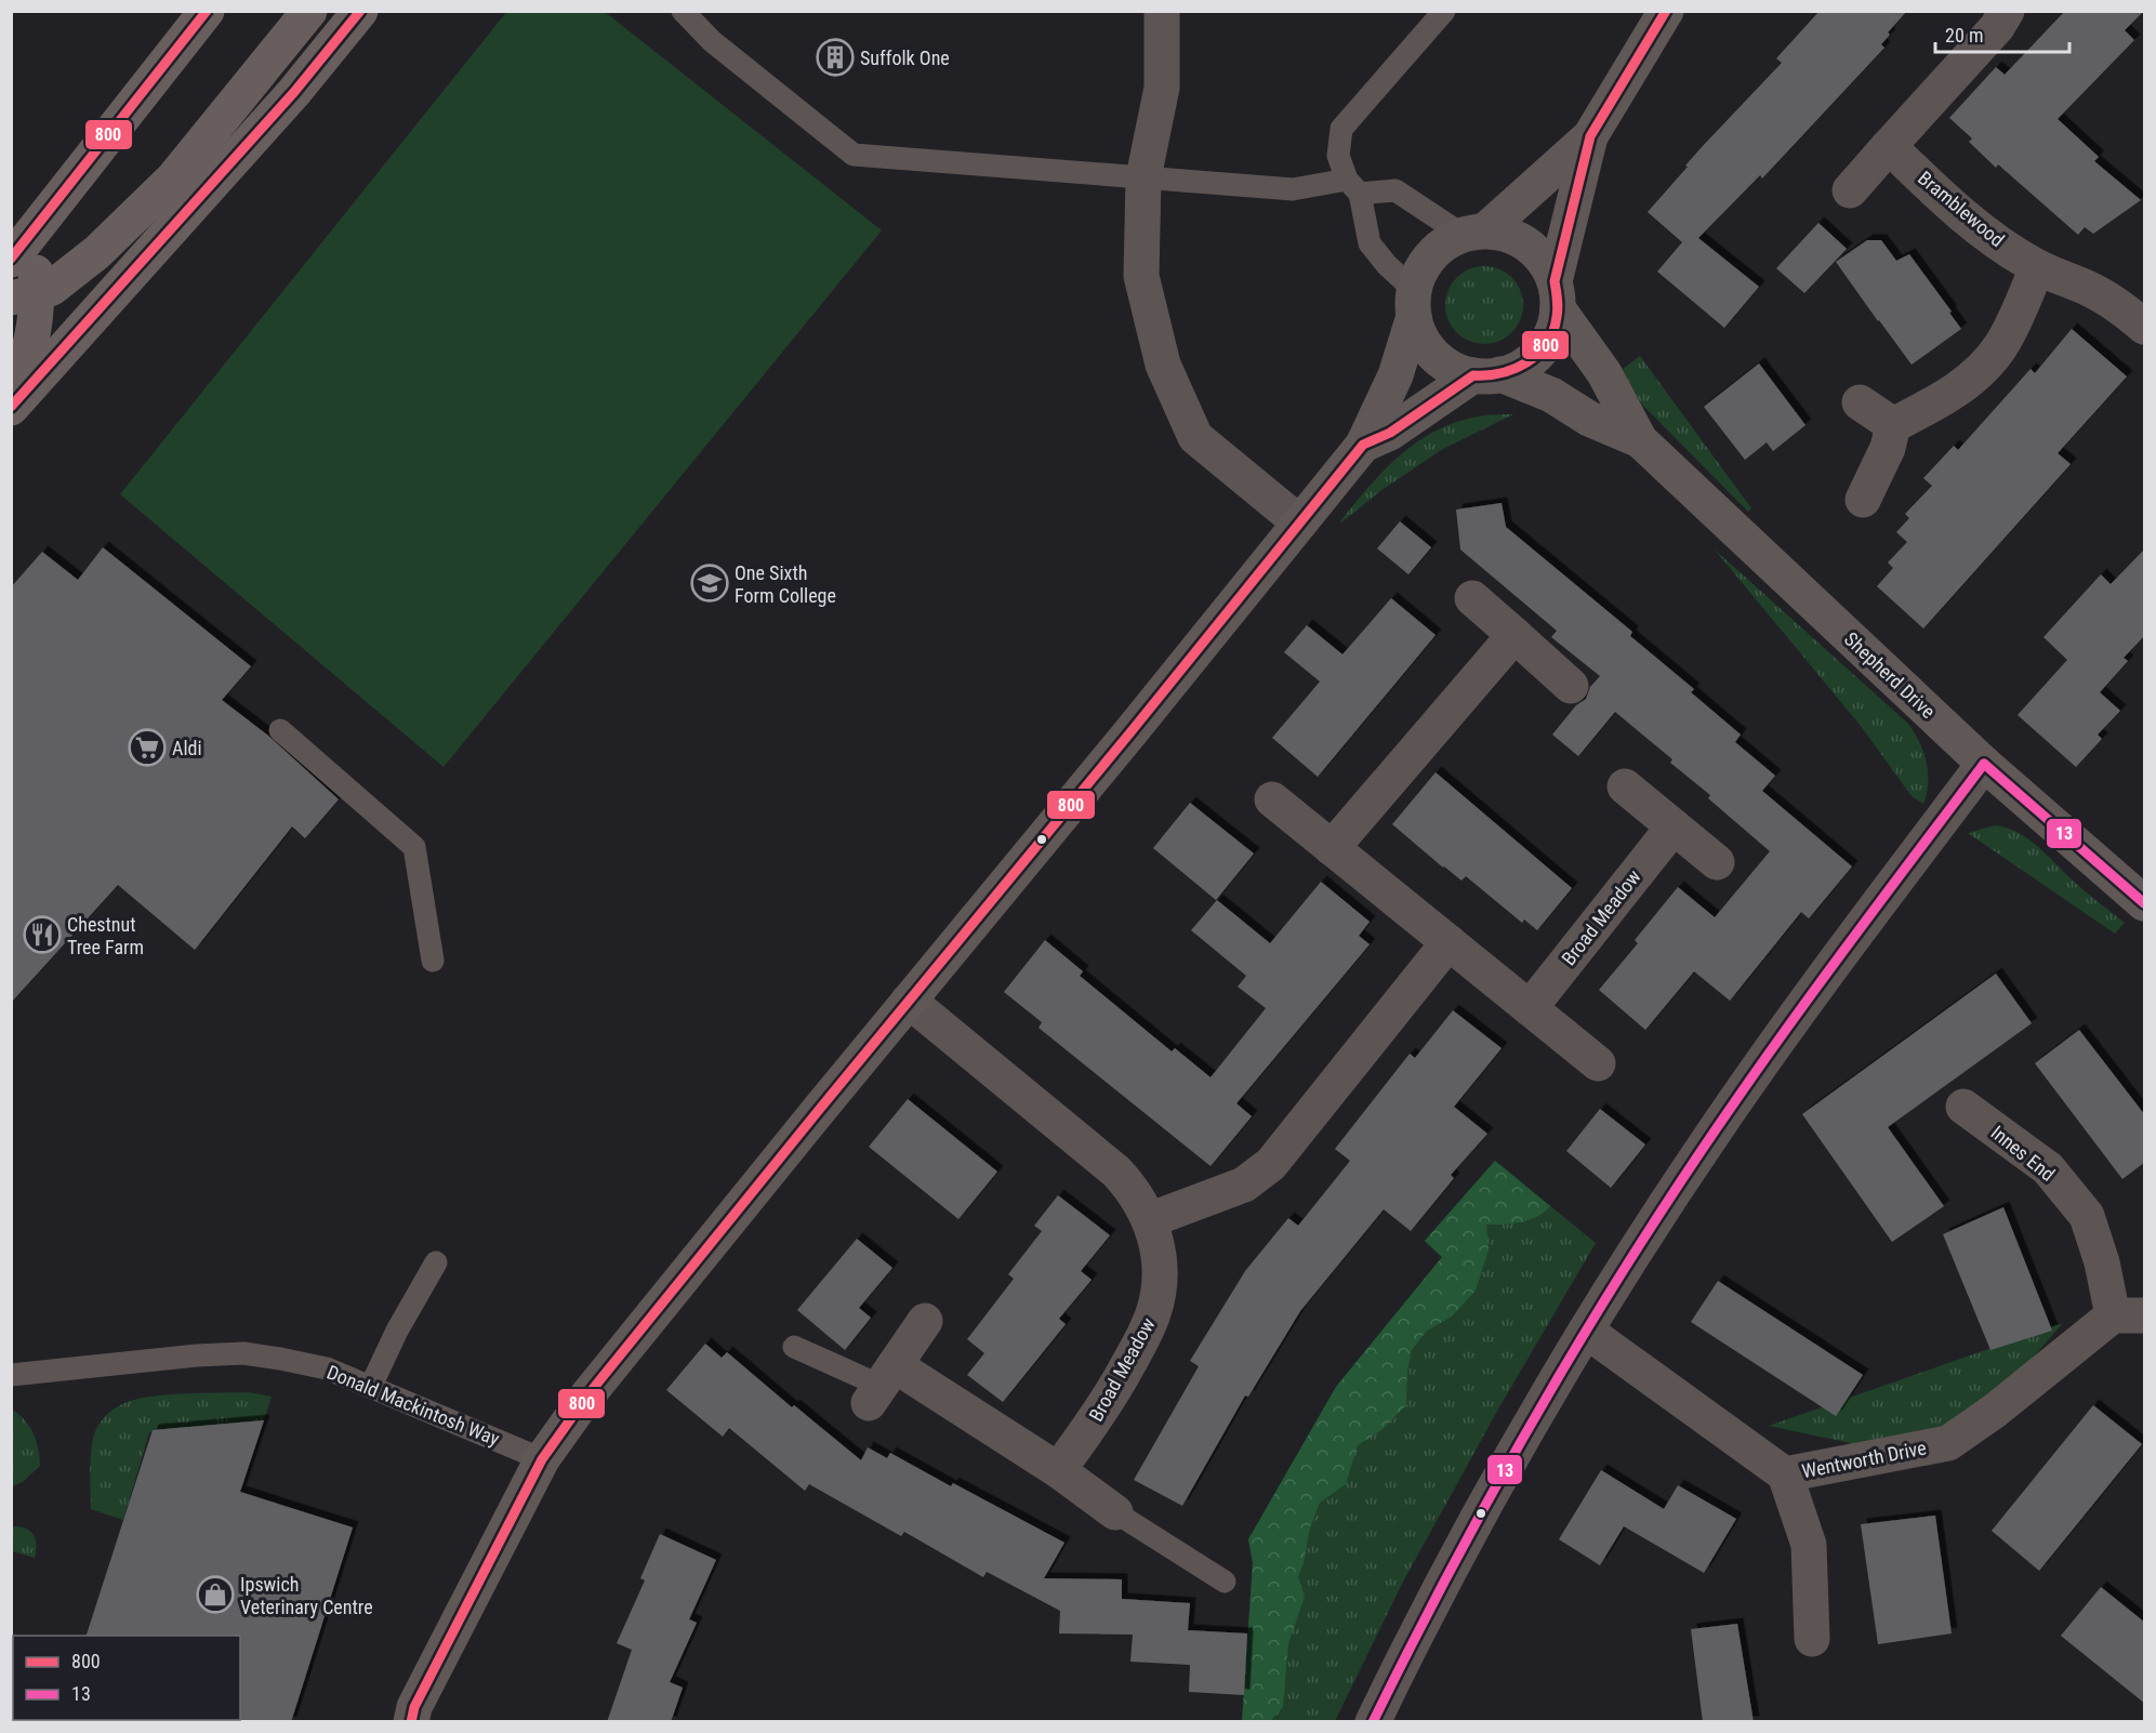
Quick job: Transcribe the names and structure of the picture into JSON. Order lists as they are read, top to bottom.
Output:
{
  "streets": {
    "street": [
      "Bramblewood",
      "Shepherd Drive",
      "Broad Meadow",
      "Innes End",
      "Wentworth Drive"
    ],
    "lane": ["Donald Mackintosh Way"]
  },
  "crossings": [
    ["Innes End", "Wentworth Drive"]
  ],
  "places": {
    "building": ["Suffolk One"],
    "school or university": ["One Sixth Form College"],
    "supermarket": ["Aldi"],
    "restaurant": ["Chestnut Tree Farm"],
    "shop": ["Ipswich Veterinary Centre"]
  },
  "lines": ["transit line 800", "transit line 13"],
  "legend": ["800", "13"],
  "scale_bar": "20 m"
}
